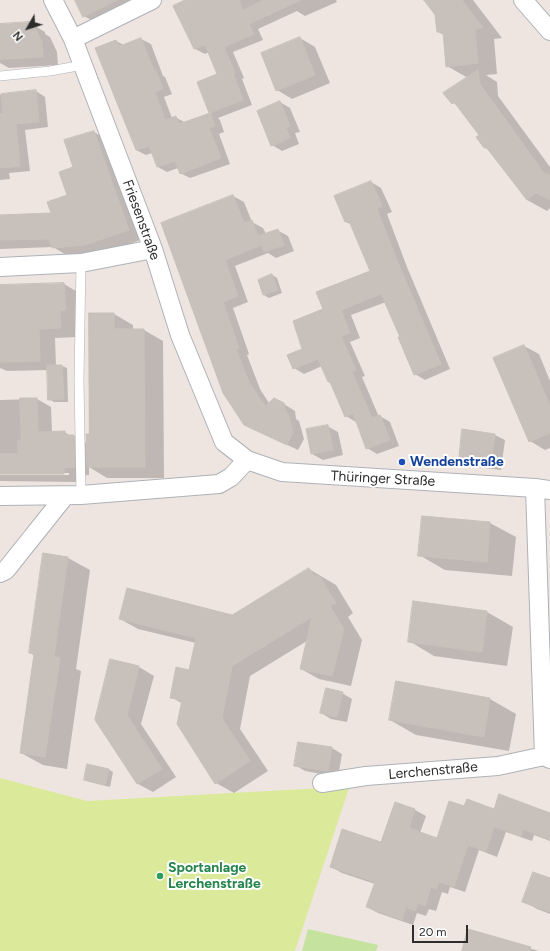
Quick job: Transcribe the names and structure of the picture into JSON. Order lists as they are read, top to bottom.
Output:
{
  "streets": {
    "street": ["Friesenstraße", "Thüringer Straße", "Lerchenstraße"]
  },
  "crossings": [
    ["Friesenstraße", "Thüringer Straße"],
    ["Thüringer Straße", "Lerchenstraße"]
  ],
  "places": ["Wendenstraße", "Sportanlage Lerchenstraße"],
  "scale_bar": "20 m",
  "north": "bottom left"
}
